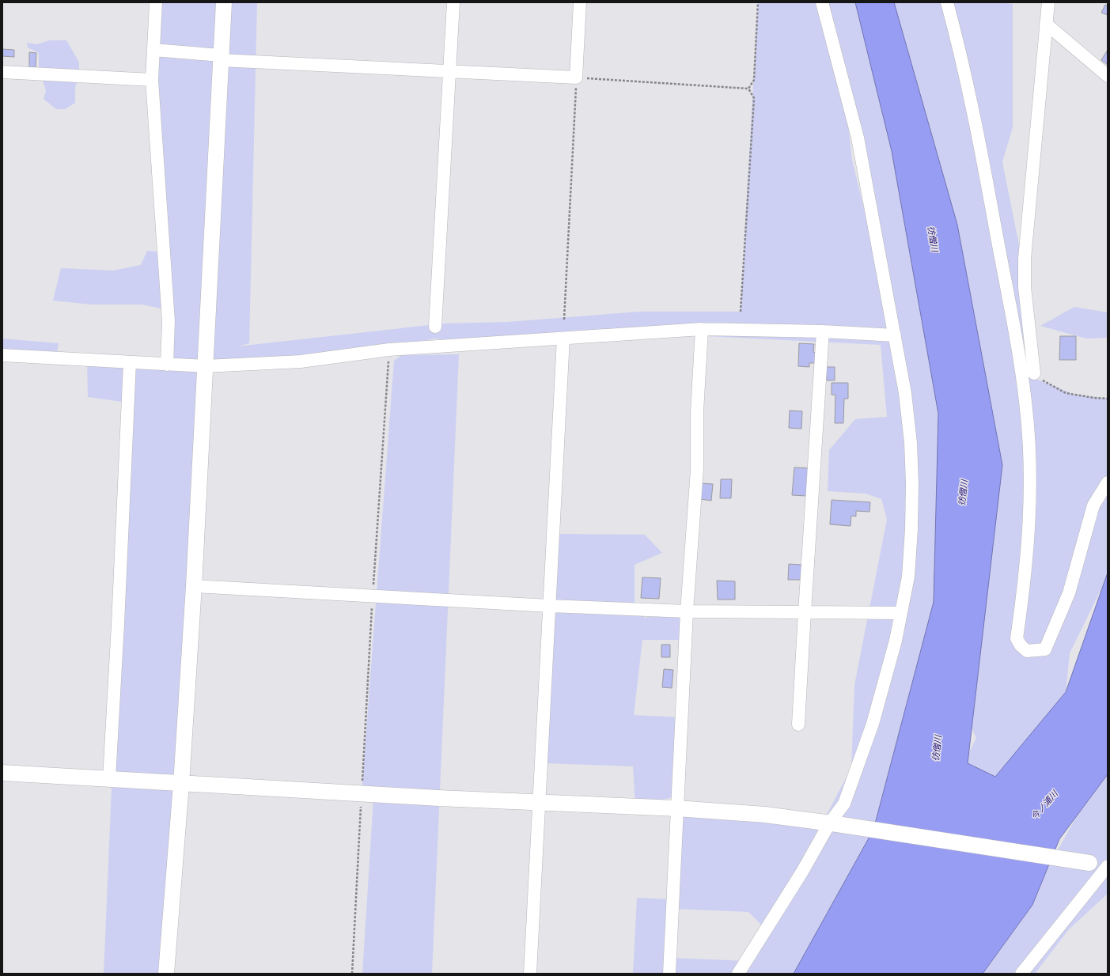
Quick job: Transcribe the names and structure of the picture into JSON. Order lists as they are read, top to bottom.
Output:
{
  "water": ["彷僧川", "今ノ浦川"]
}
